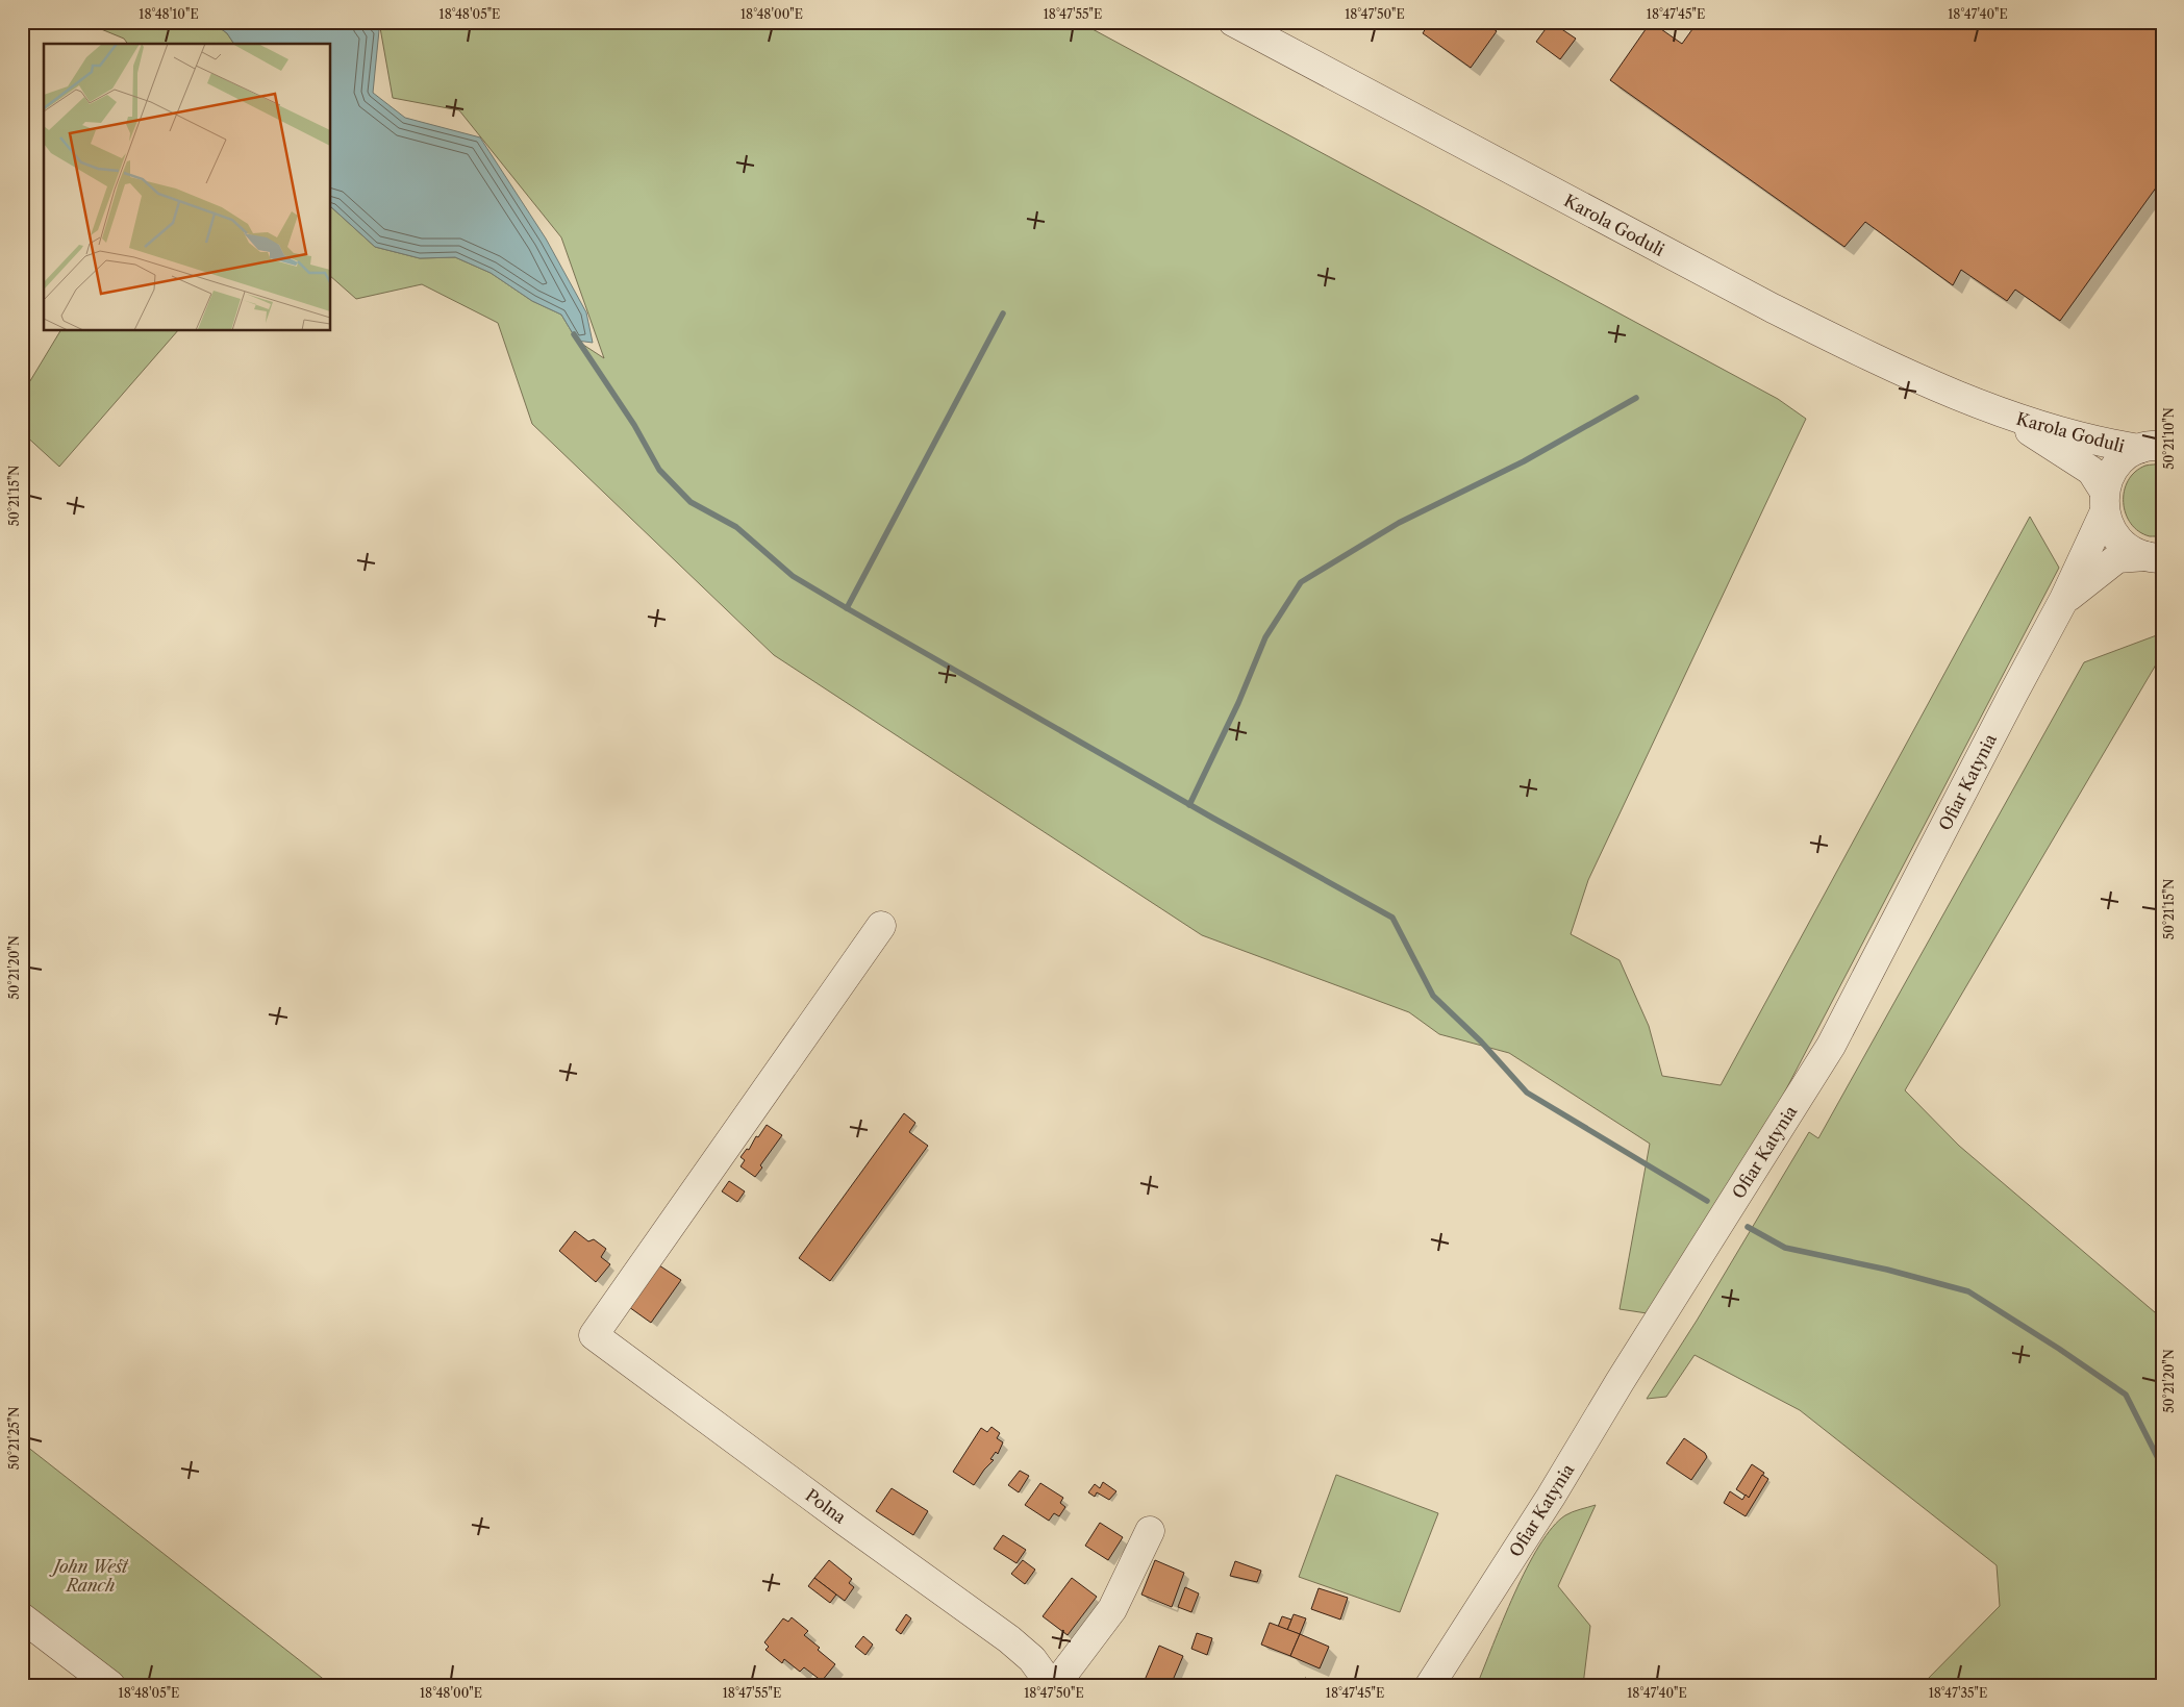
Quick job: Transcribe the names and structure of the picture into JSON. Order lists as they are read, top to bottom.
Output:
{
  "streets": {
    "street": ["Karola Goduli", "Ofiar Katynia", "Polna"]
  },
  "crossings": [
    ["Karola Goduli", "Ofiar Katynia"]
  ],
  "parks": ["John West Ranch"],
  "coordinates": [
    "18°48'10\"E",
    "18°48'05\"E",
    "18°48'00\"E",
    "18°47'55\"E",
    "18°47'50\"E",
    "18°47'45\"E",
    "18°47'40\"E",
    "50°21'10\"N",
    "50°21'15\"N",
    "50°21'20\"N",
    "50°21'25\"N",
    "18°47'35\"E"
  ]
}
